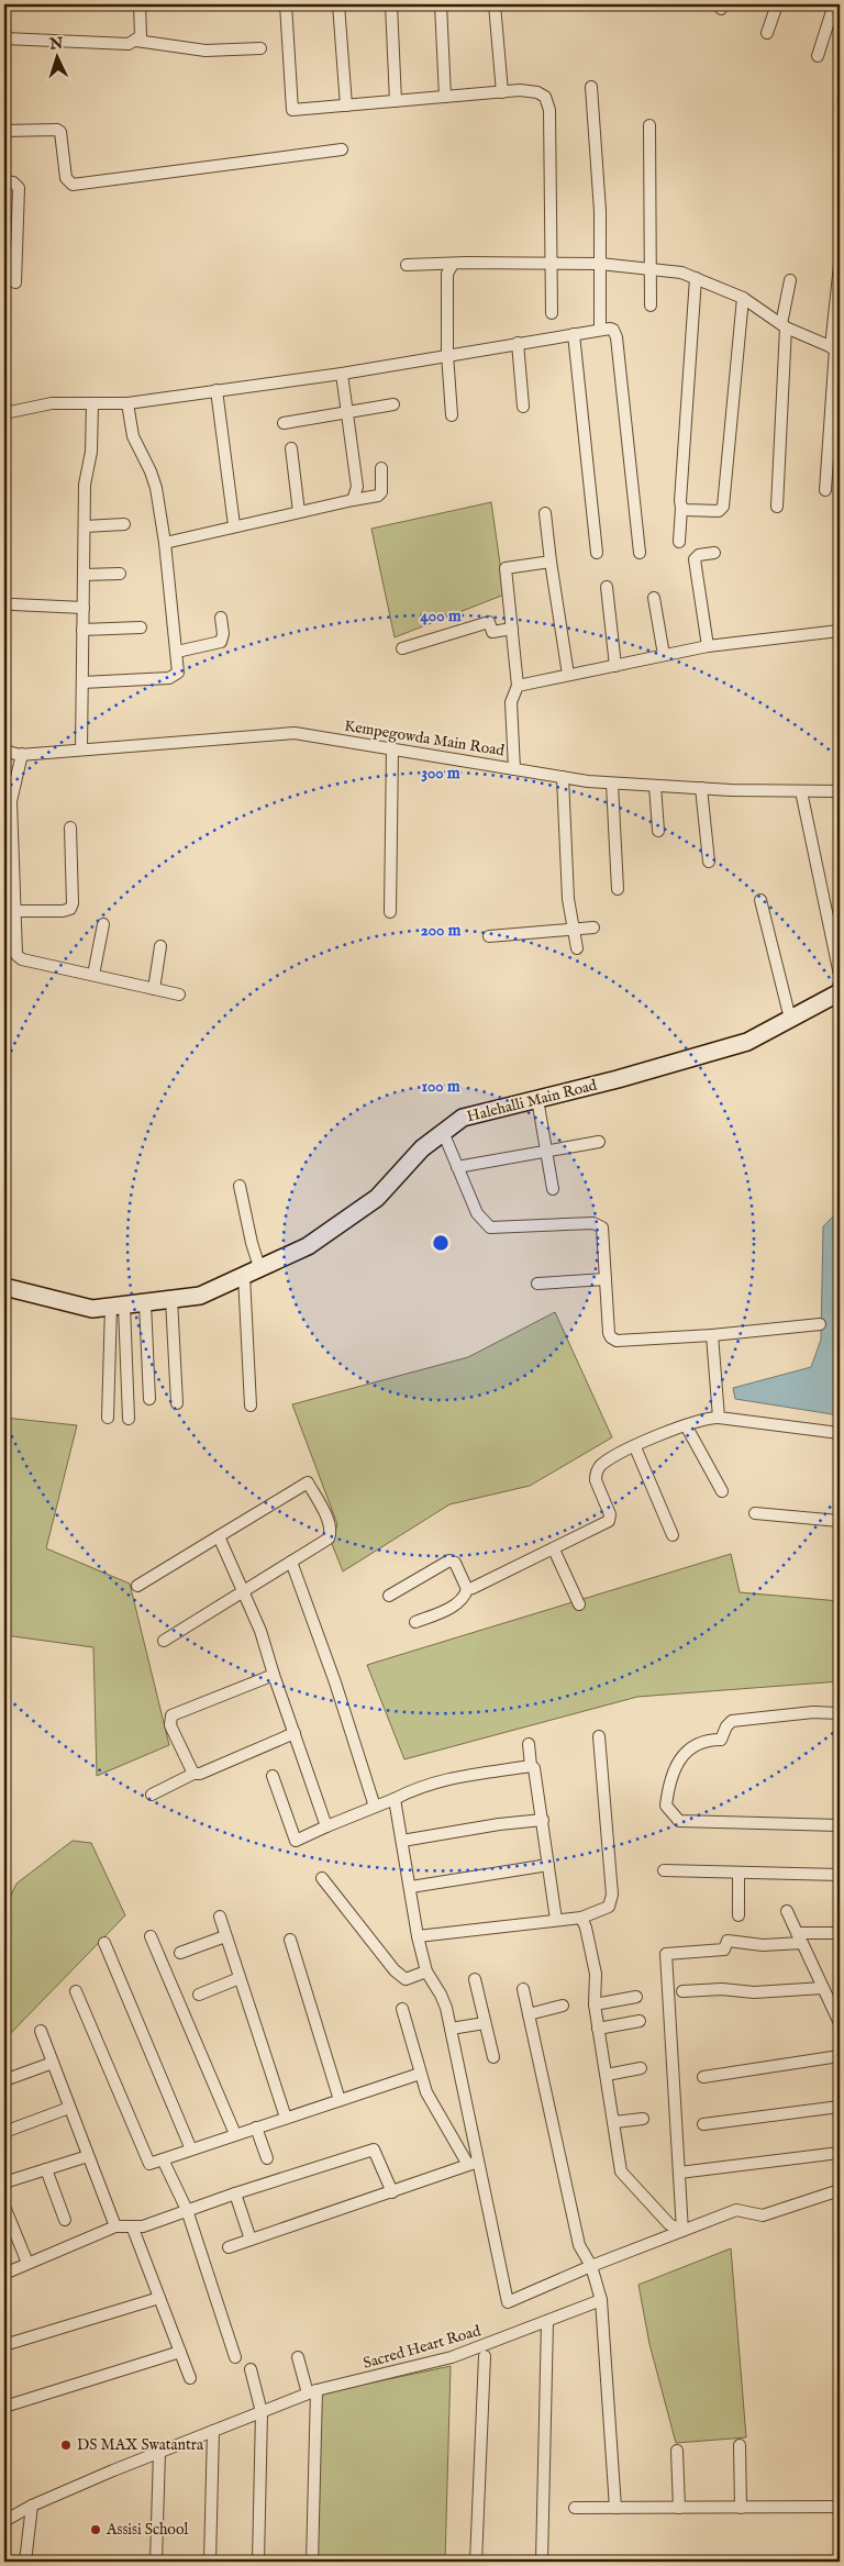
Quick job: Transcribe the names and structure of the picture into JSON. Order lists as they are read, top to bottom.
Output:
{
  "streets": {
    "main road": ["Halehalli Main Road"],
    "street": ["Kempegowda Main Road", "Sacred Heart Road"]
  },
  "places": ["DS MAX Swatantra", "Assisi School"],
  "north": "top",
  "rings": [
    "400 m",
    "300 m",
    "200 m",
    "100 m"
  ]
}
